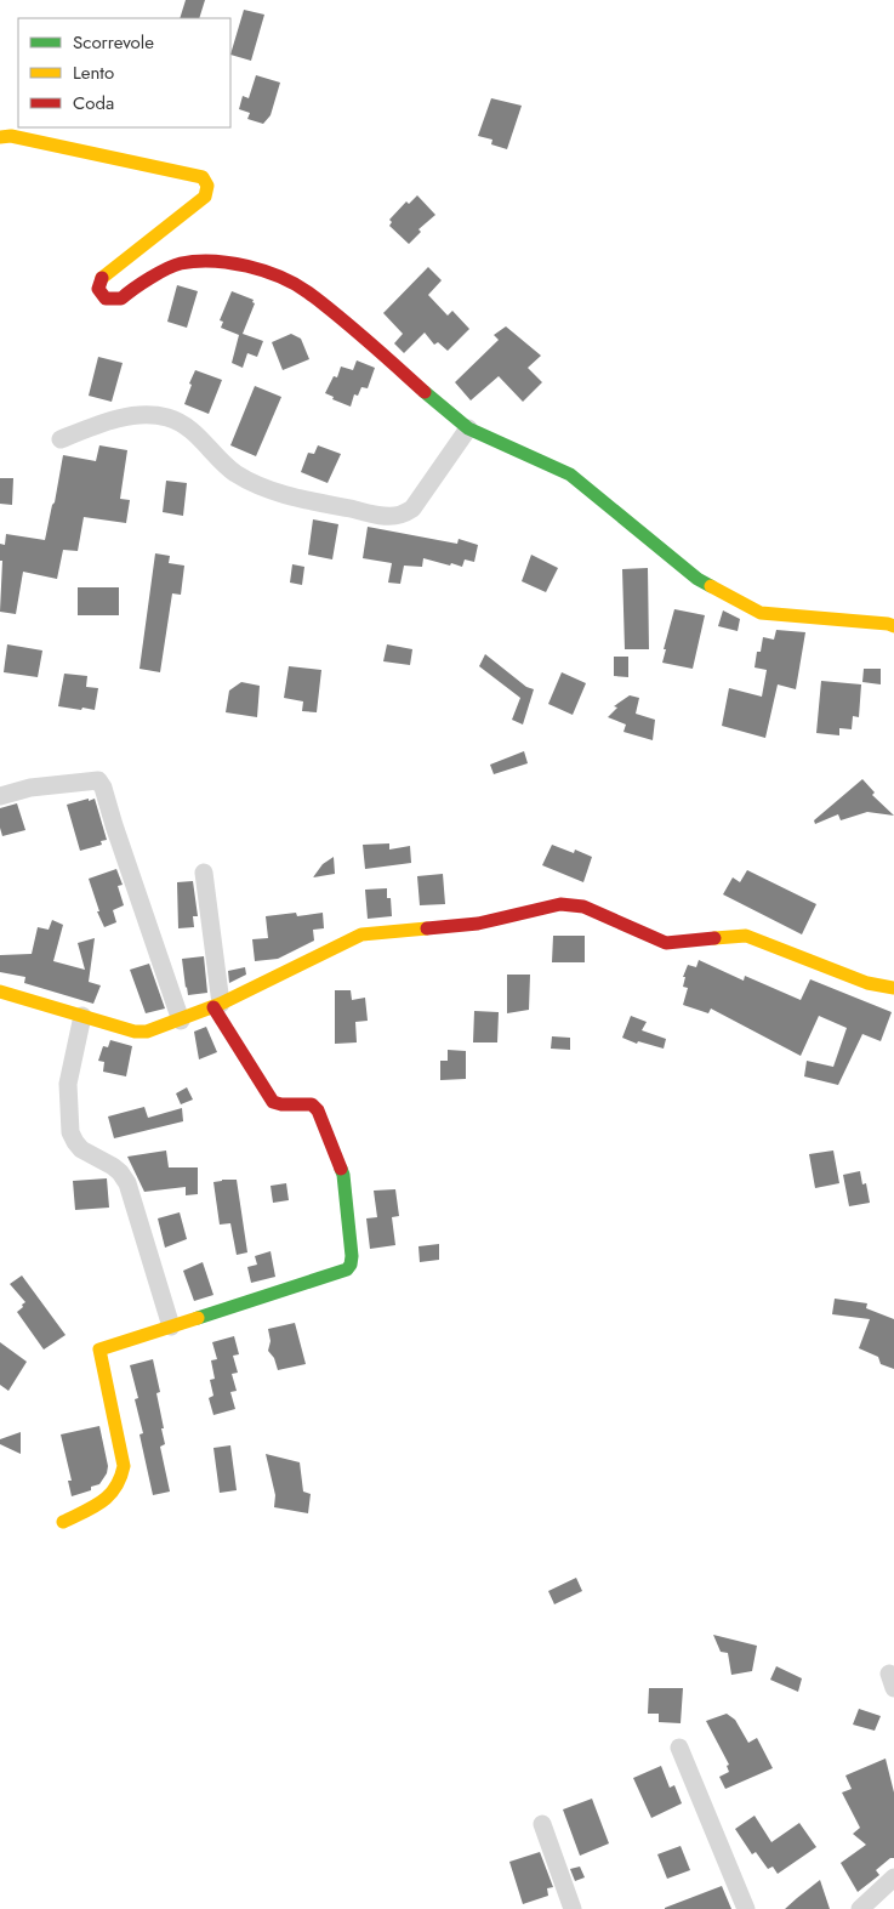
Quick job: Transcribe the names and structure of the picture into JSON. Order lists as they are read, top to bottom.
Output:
{
  "legend": ["Scorrevole", "Lento", "Coda"]
}
